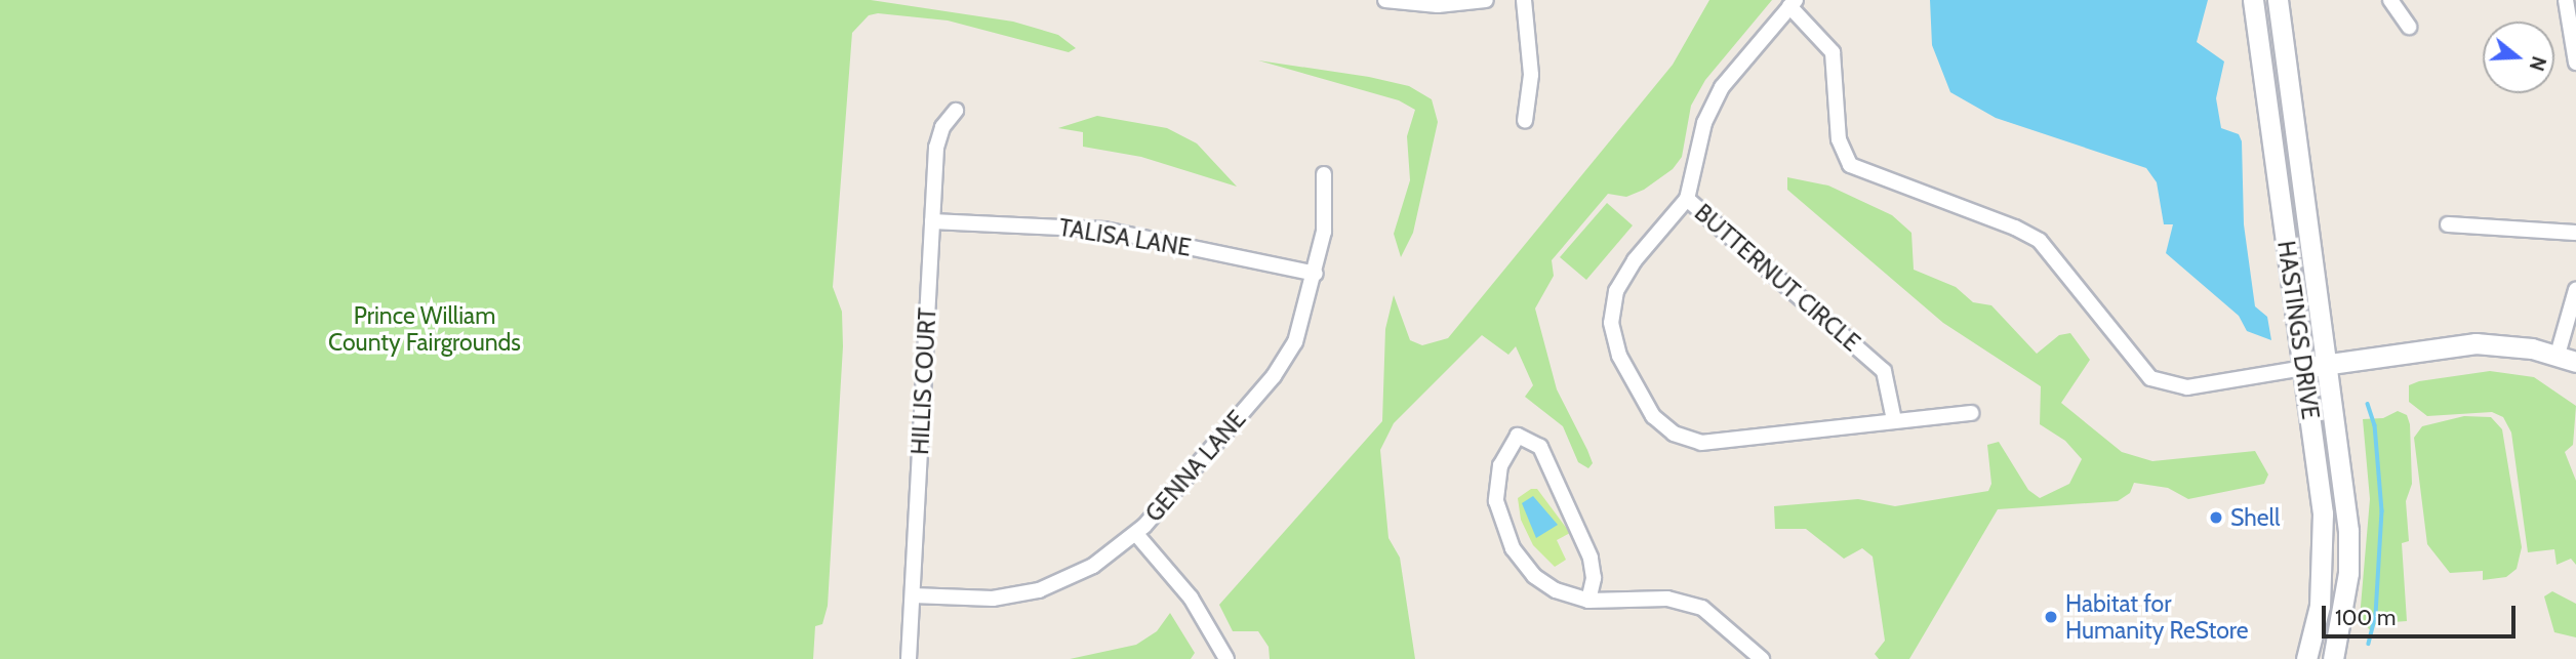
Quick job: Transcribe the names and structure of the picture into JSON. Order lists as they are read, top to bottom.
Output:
{
  "streets": {
    "street": [
      "TALISA LANE",
      "BUTTERNUT CIRCLE",
      "HASTINGS DRIVE",
      "HILLIS COURT",
      "GENNA LANE"
    ]
  },
  "crossings": [
    ["TALISA LANE", "HILLIS COURT"],
    ["TALISA LANE", "GENNA LANE"],
    ["HILLIS COURT", "GENNA LANE"]
  ],
  "parks": ["Prince William County Fairgrounds"],
  "places": ["Shell", "Habitat for Humanity ReStore"],
  "scale_bar": "100 m",
  "north": "right"
}
